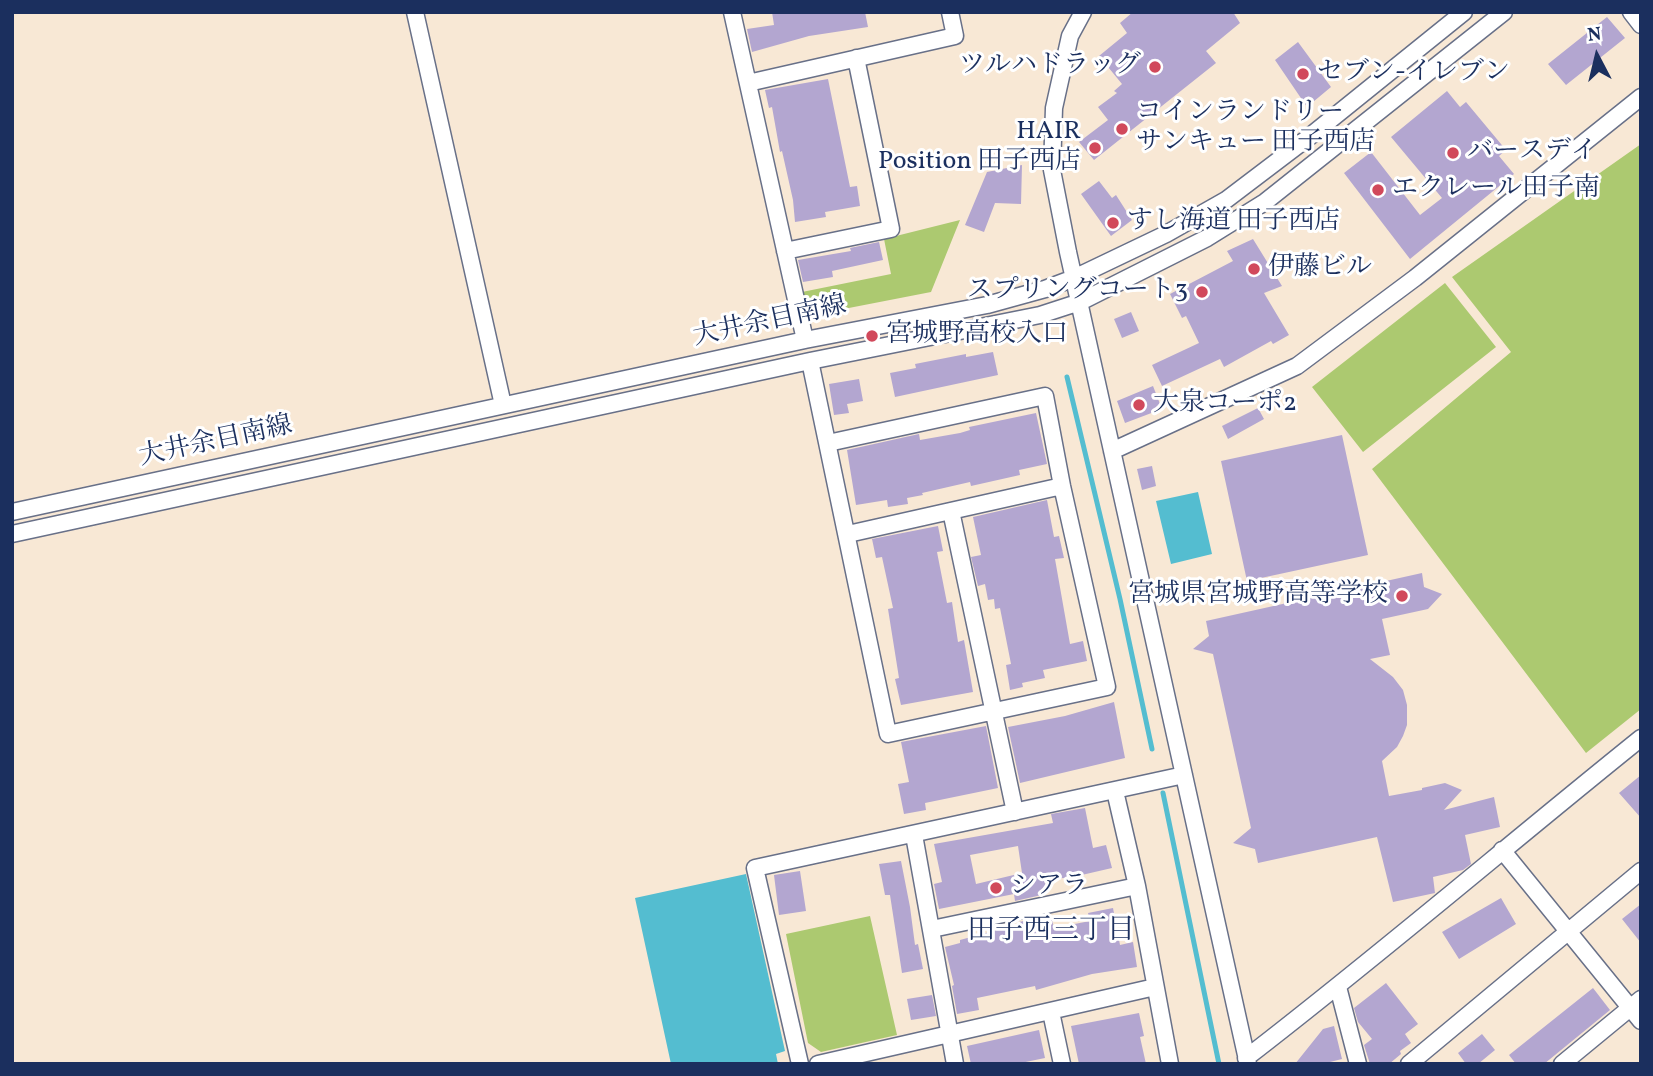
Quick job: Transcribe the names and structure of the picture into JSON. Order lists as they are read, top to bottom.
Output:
{
  "streets": {
    "street": ["大井余目南線"]
  },
  "districts": ["田子西三丁目"],
  "places": [
    "ツルハドラッグ",
    "セブン-イレブン",
    "コインランドリー サンキュー 田子西店",
    "HAIR Position 田子西店",
    "バースデイ",
    "エクレール田子南",
    "すし海道 田子西店",
    "伊藤ビル",
    "スプリングコート3",
    "宮城野高校入口",
    "大泉コーポ2",
    "宮城県宮城野高等学校",
    "シアラ"
  ],
  "north": "top"
}
